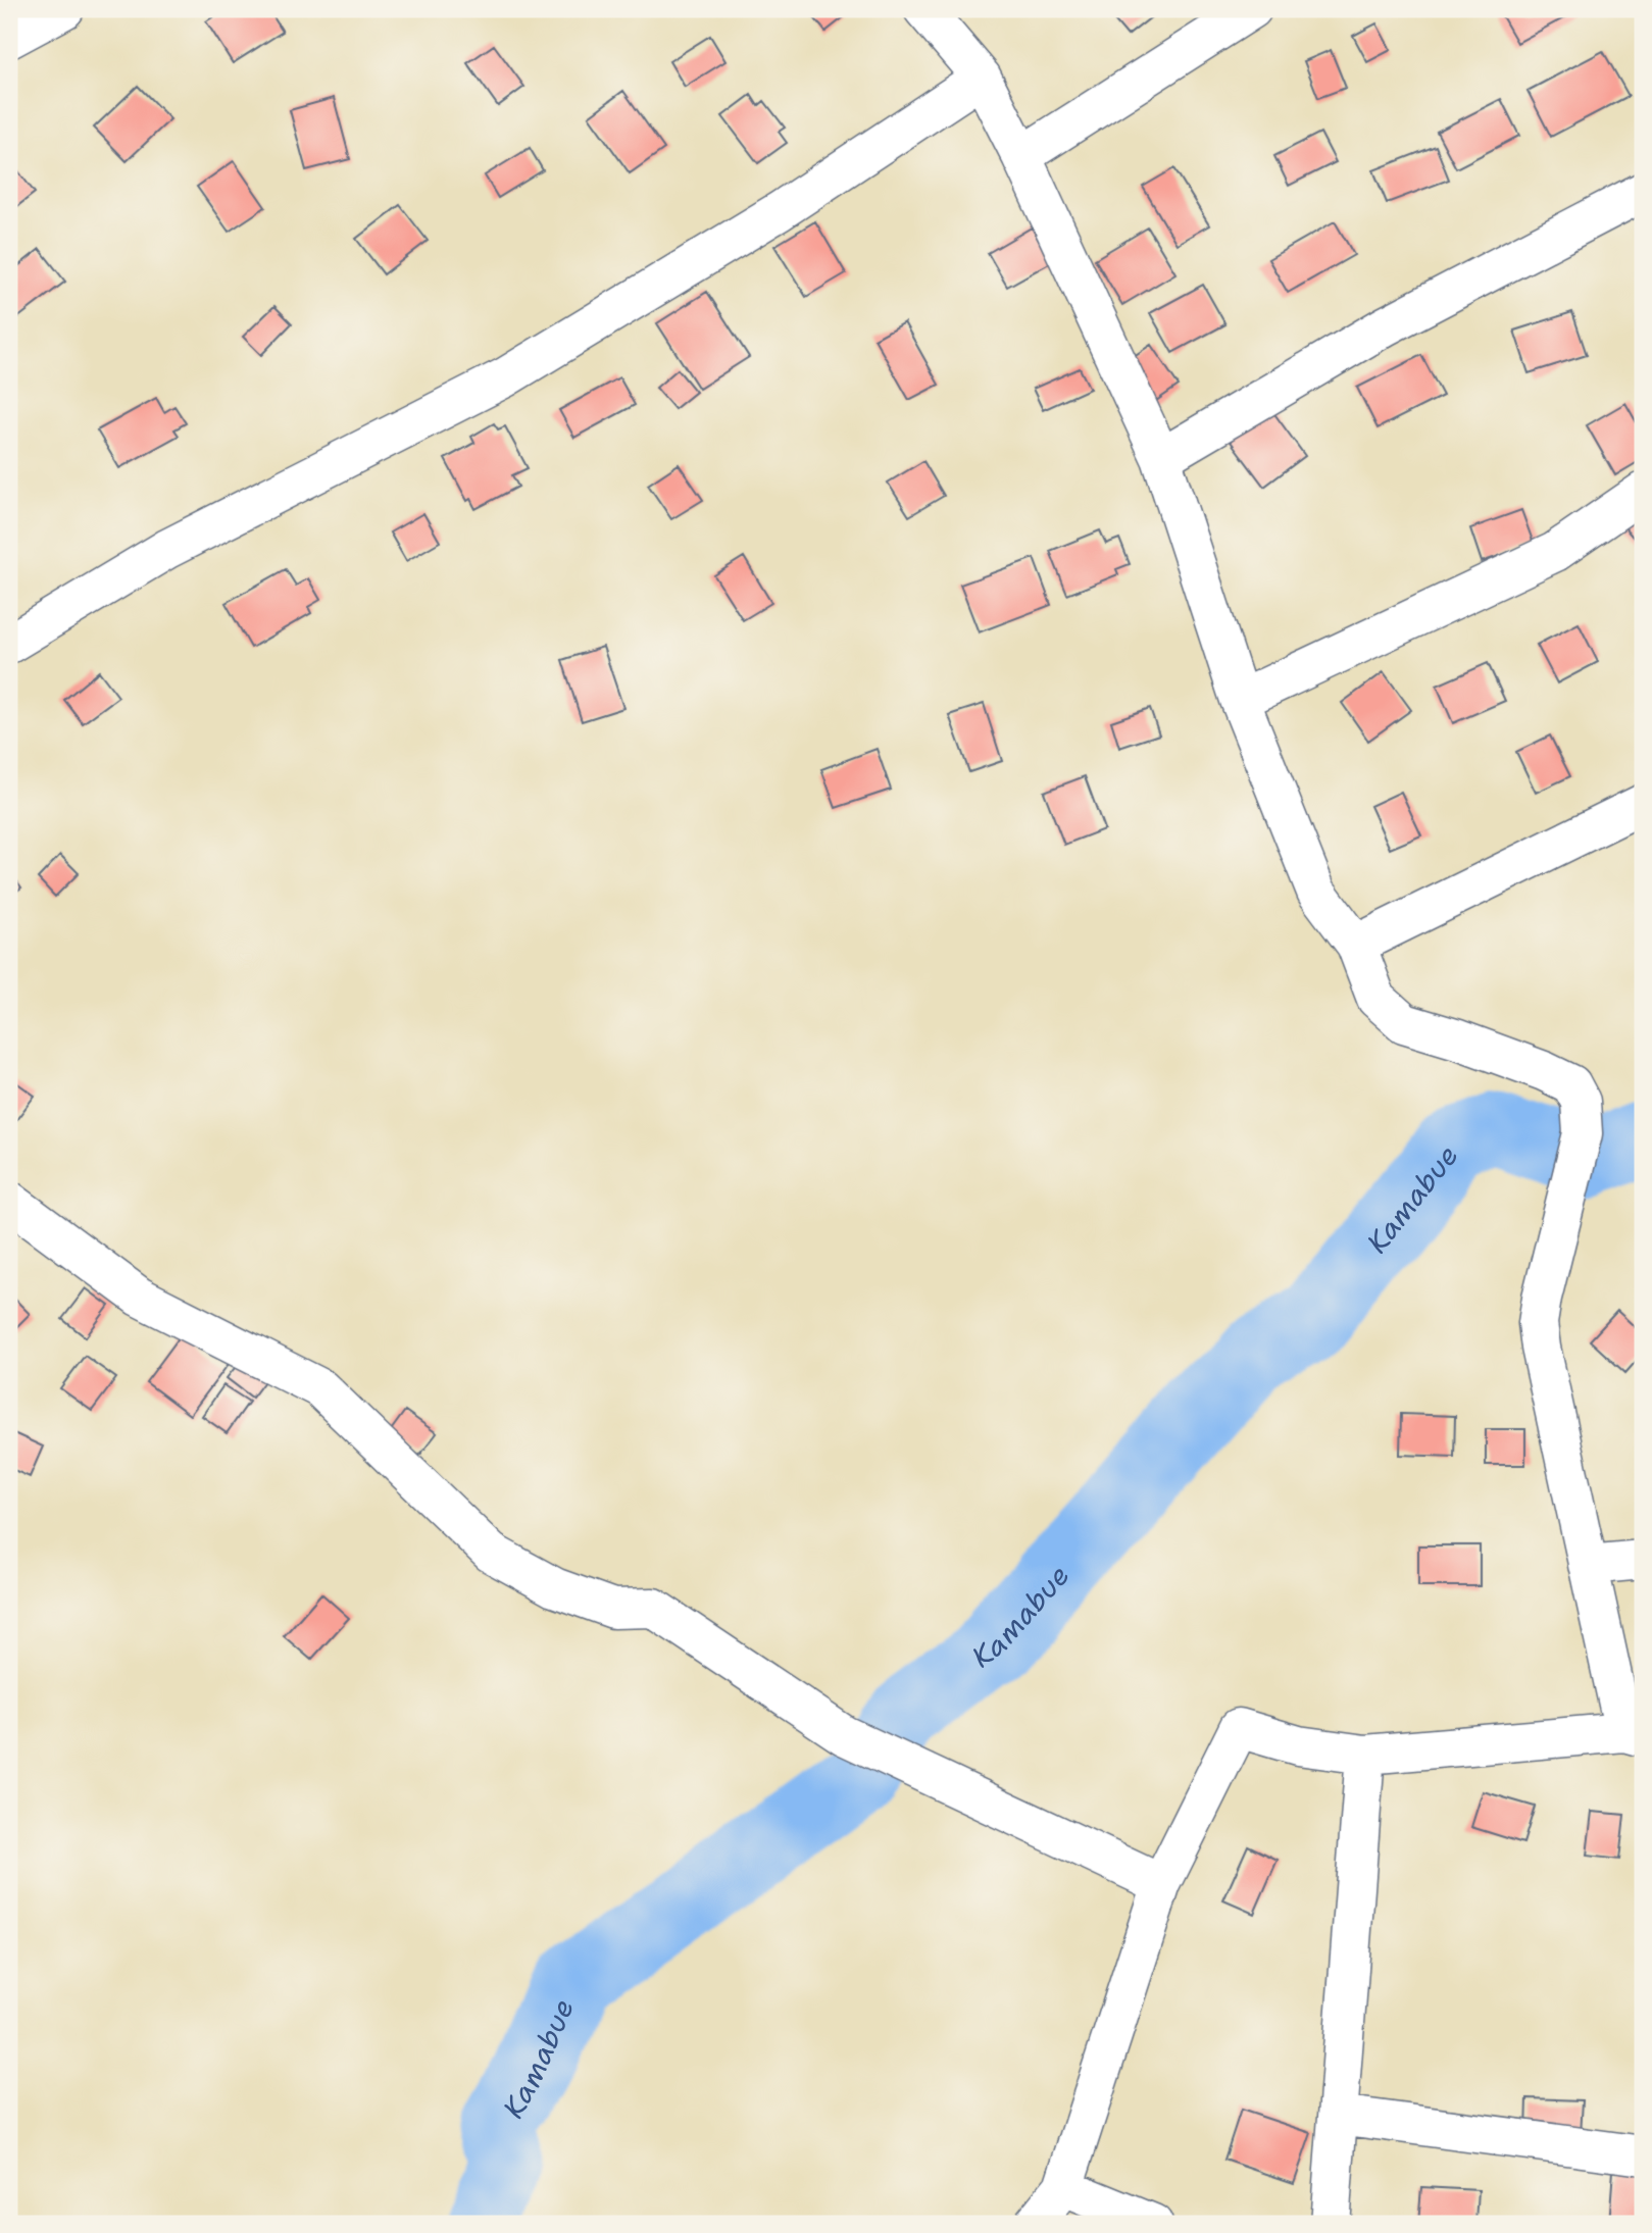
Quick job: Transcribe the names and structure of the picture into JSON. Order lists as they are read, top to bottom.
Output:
{
  "water": ["Kamabue"]
}
